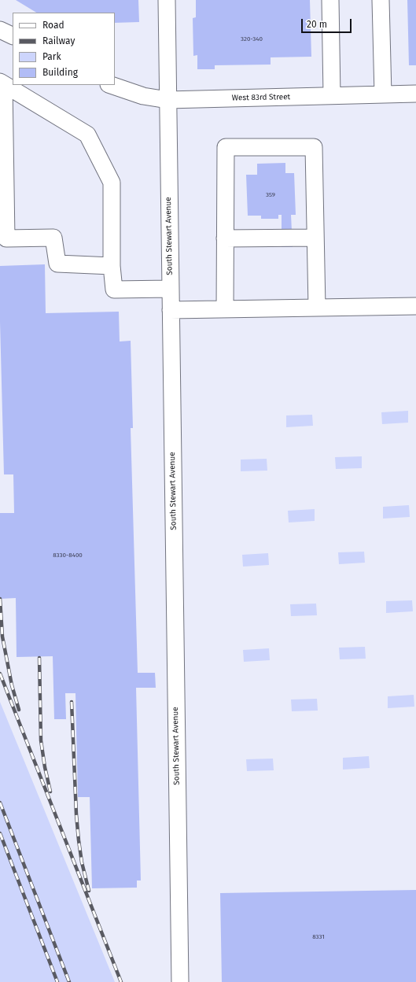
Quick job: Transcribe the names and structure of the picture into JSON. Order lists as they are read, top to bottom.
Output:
{
  "streets": {
    "street": ["West 83rd Street", "South Stewart Avenue"]
  },
  "crossings": [
    ["West 83rd Street", "South Stewart Avenue"]
  ],
  "house_numbers": [
    "320-340",
    "359",
    "8330-8400",
    "8331"
  ],
  "legend": [
    "Road",
    "Railway",
    "Park",
    "Building"
  ],
  "scale_bar": "20 m"
}
